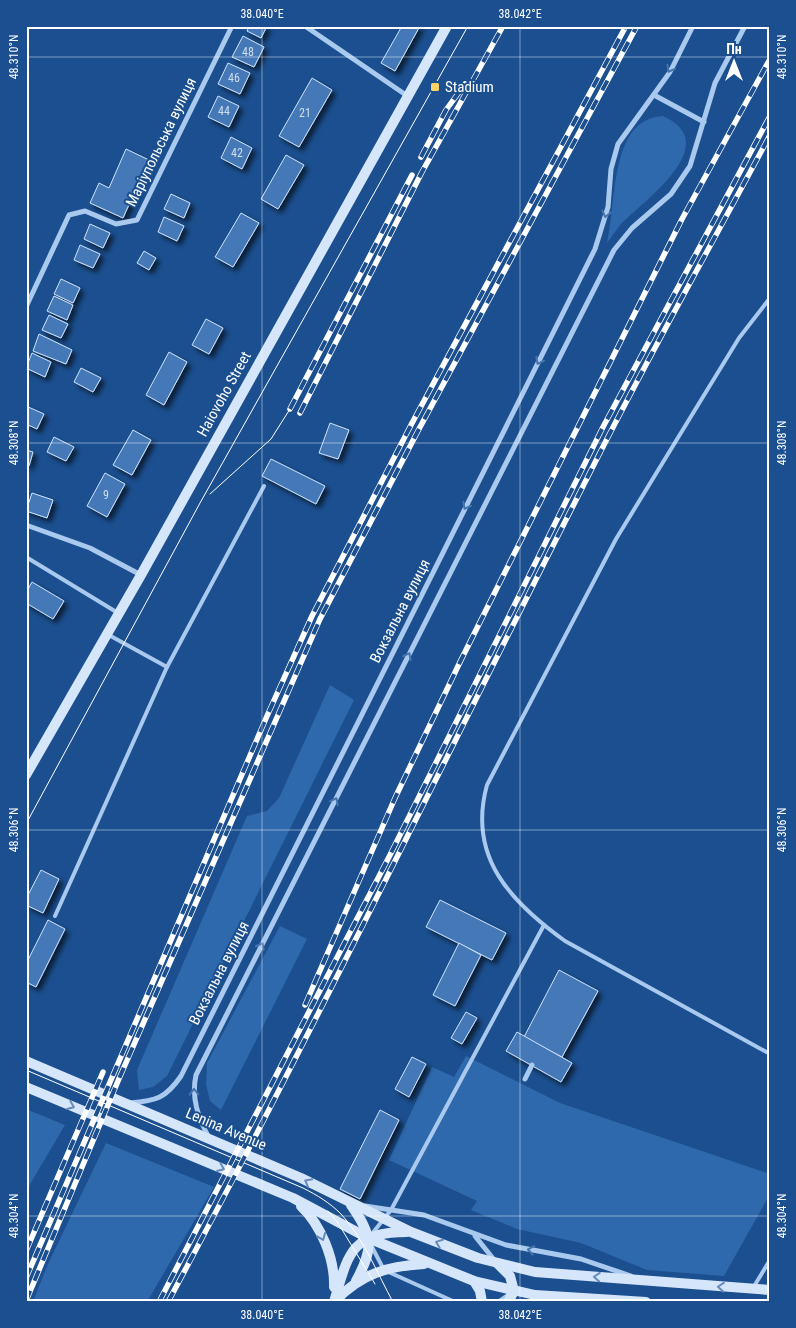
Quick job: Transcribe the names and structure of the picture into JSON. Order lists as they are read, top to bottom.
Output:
{
  "streets": {
    "main road": ["Haiovoho Street", "Lenina Avenue"],
    "street": ["Маріупольська вулиця", "Вокзальна вулиця"]
  },
  "crossings": [
    ["Вокзальна вулиця", "Lenina Avenue"]
  ],
  "places": {
    "transit": ["Stadium"]
  },
  "house_numbers": [
    "48",
    "46",
    "44",
    "21",
    "42",
    "9"
  ],
  "north": "top",
  "coordinates": [
    "38.040°E",
    "38.042°E",
    "48.310°N",
    "48.308°N",
    "48.306°N",
    "48.304°N"
  ]
}
